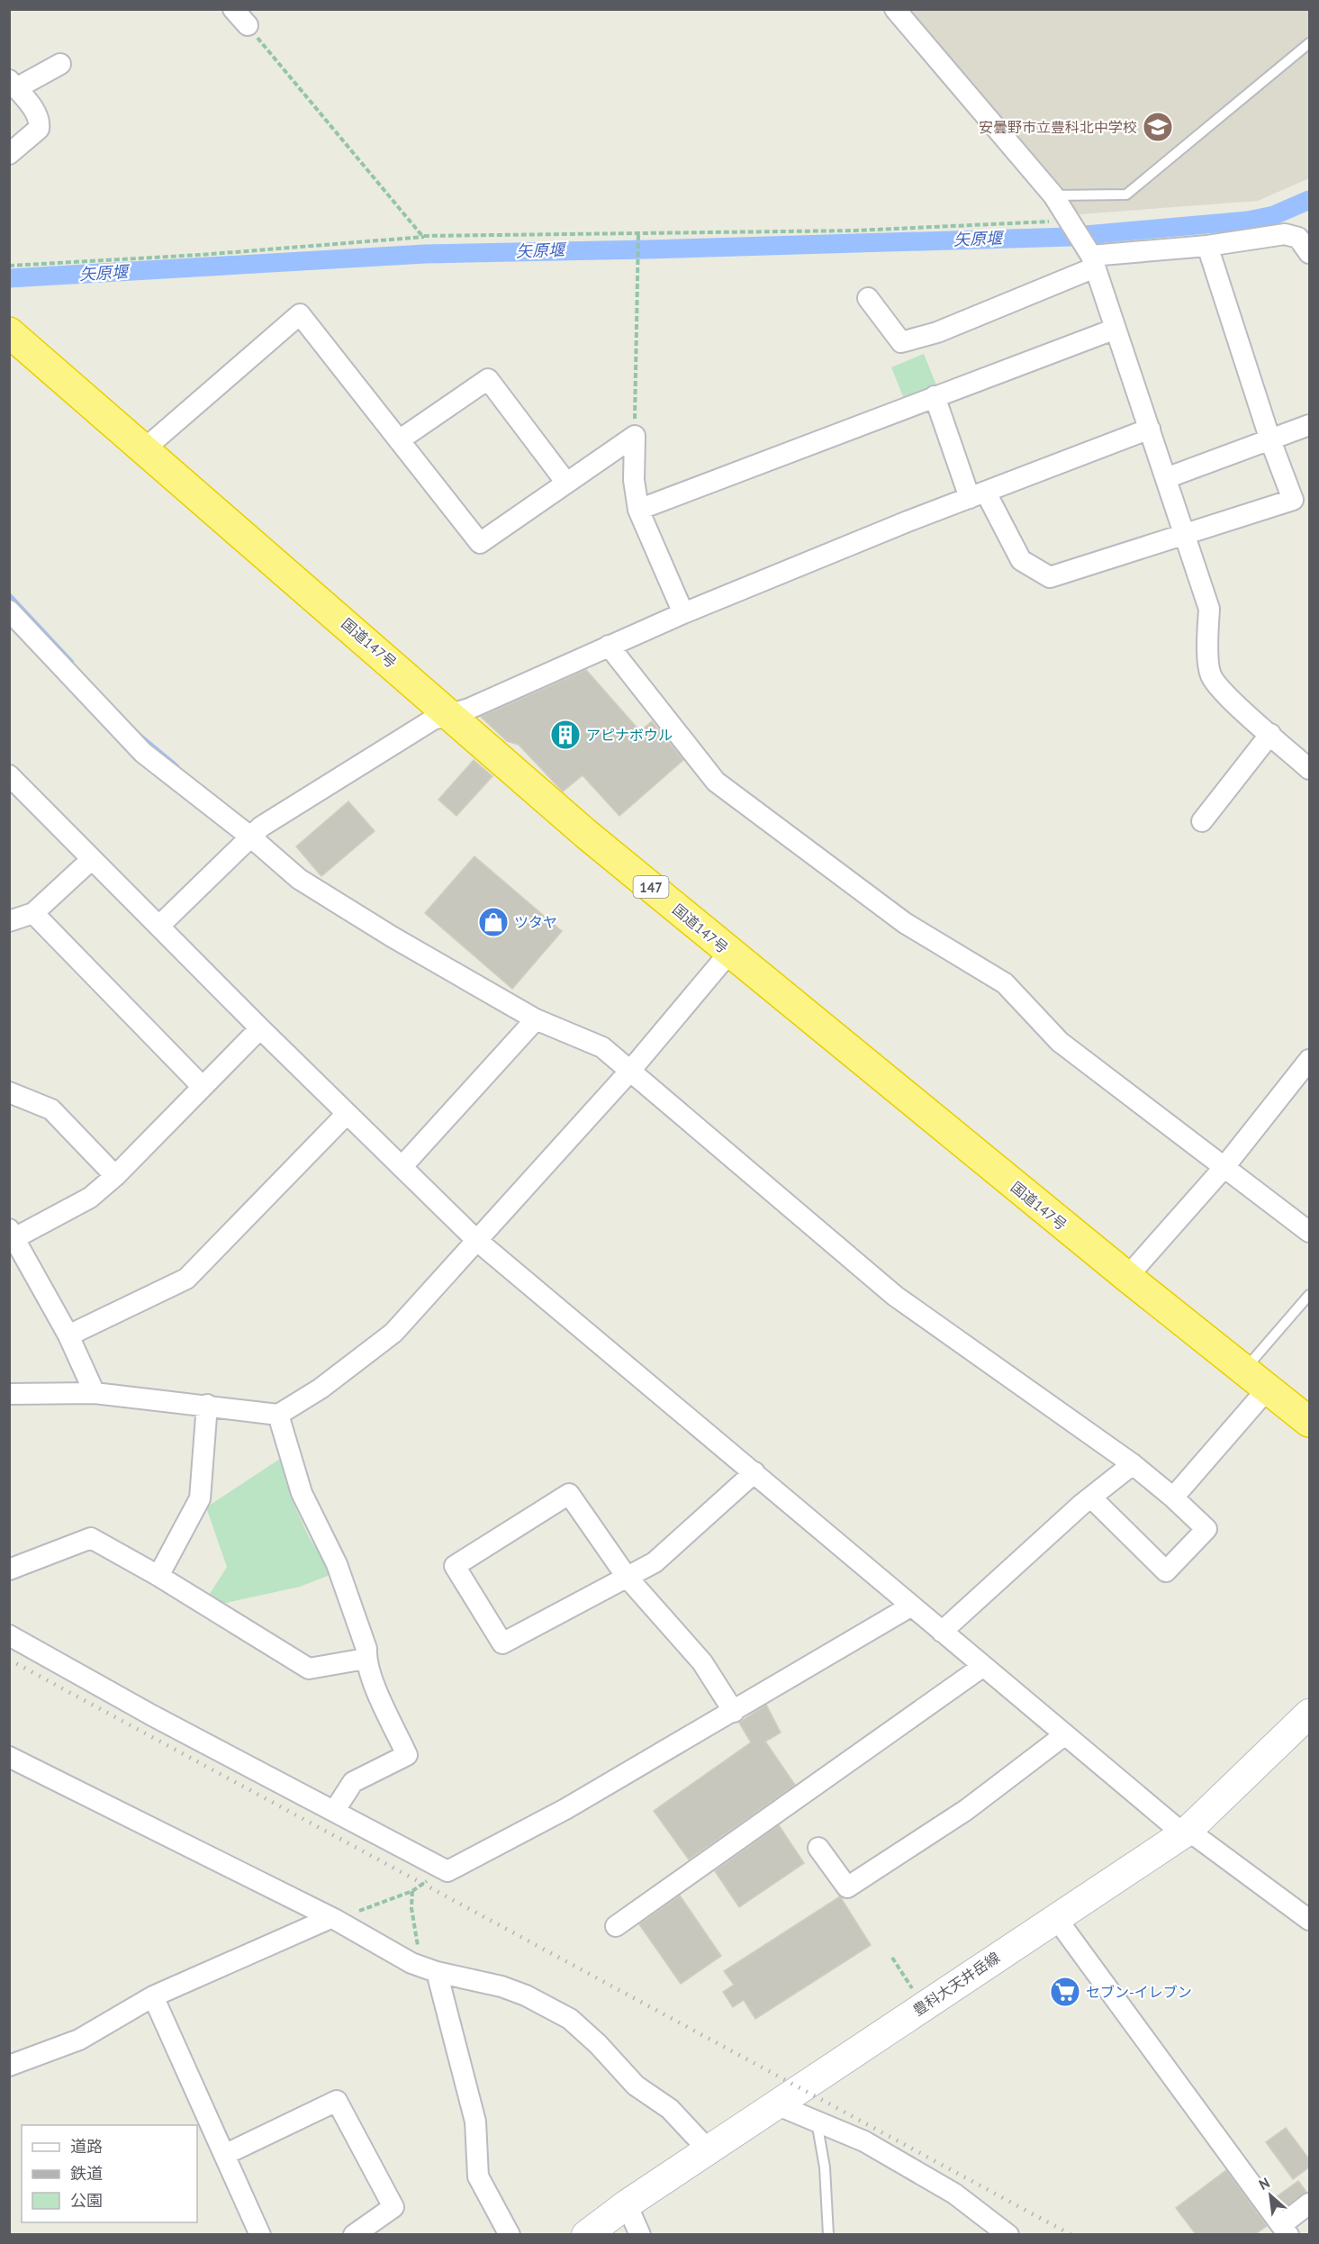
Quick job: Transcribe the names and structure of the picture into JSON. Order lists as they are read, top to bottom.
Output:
{
  "streets": {
    "highway": ["国道147号", "147"],
    "main road": ["豊科大天井岳線"]
  },
  "water": ["矢原堰"],
  "places": {
    "school or university": ["安曇野市立豊科北中学校"],
    "building": ["アピナボウル"],
    "shop": ["ツタヤ"],
    "supermarket": ["セブン-イレブン"]
  },
  "legend": ["道路", "鉄道", "公園"],
  "north": "top left"
}
